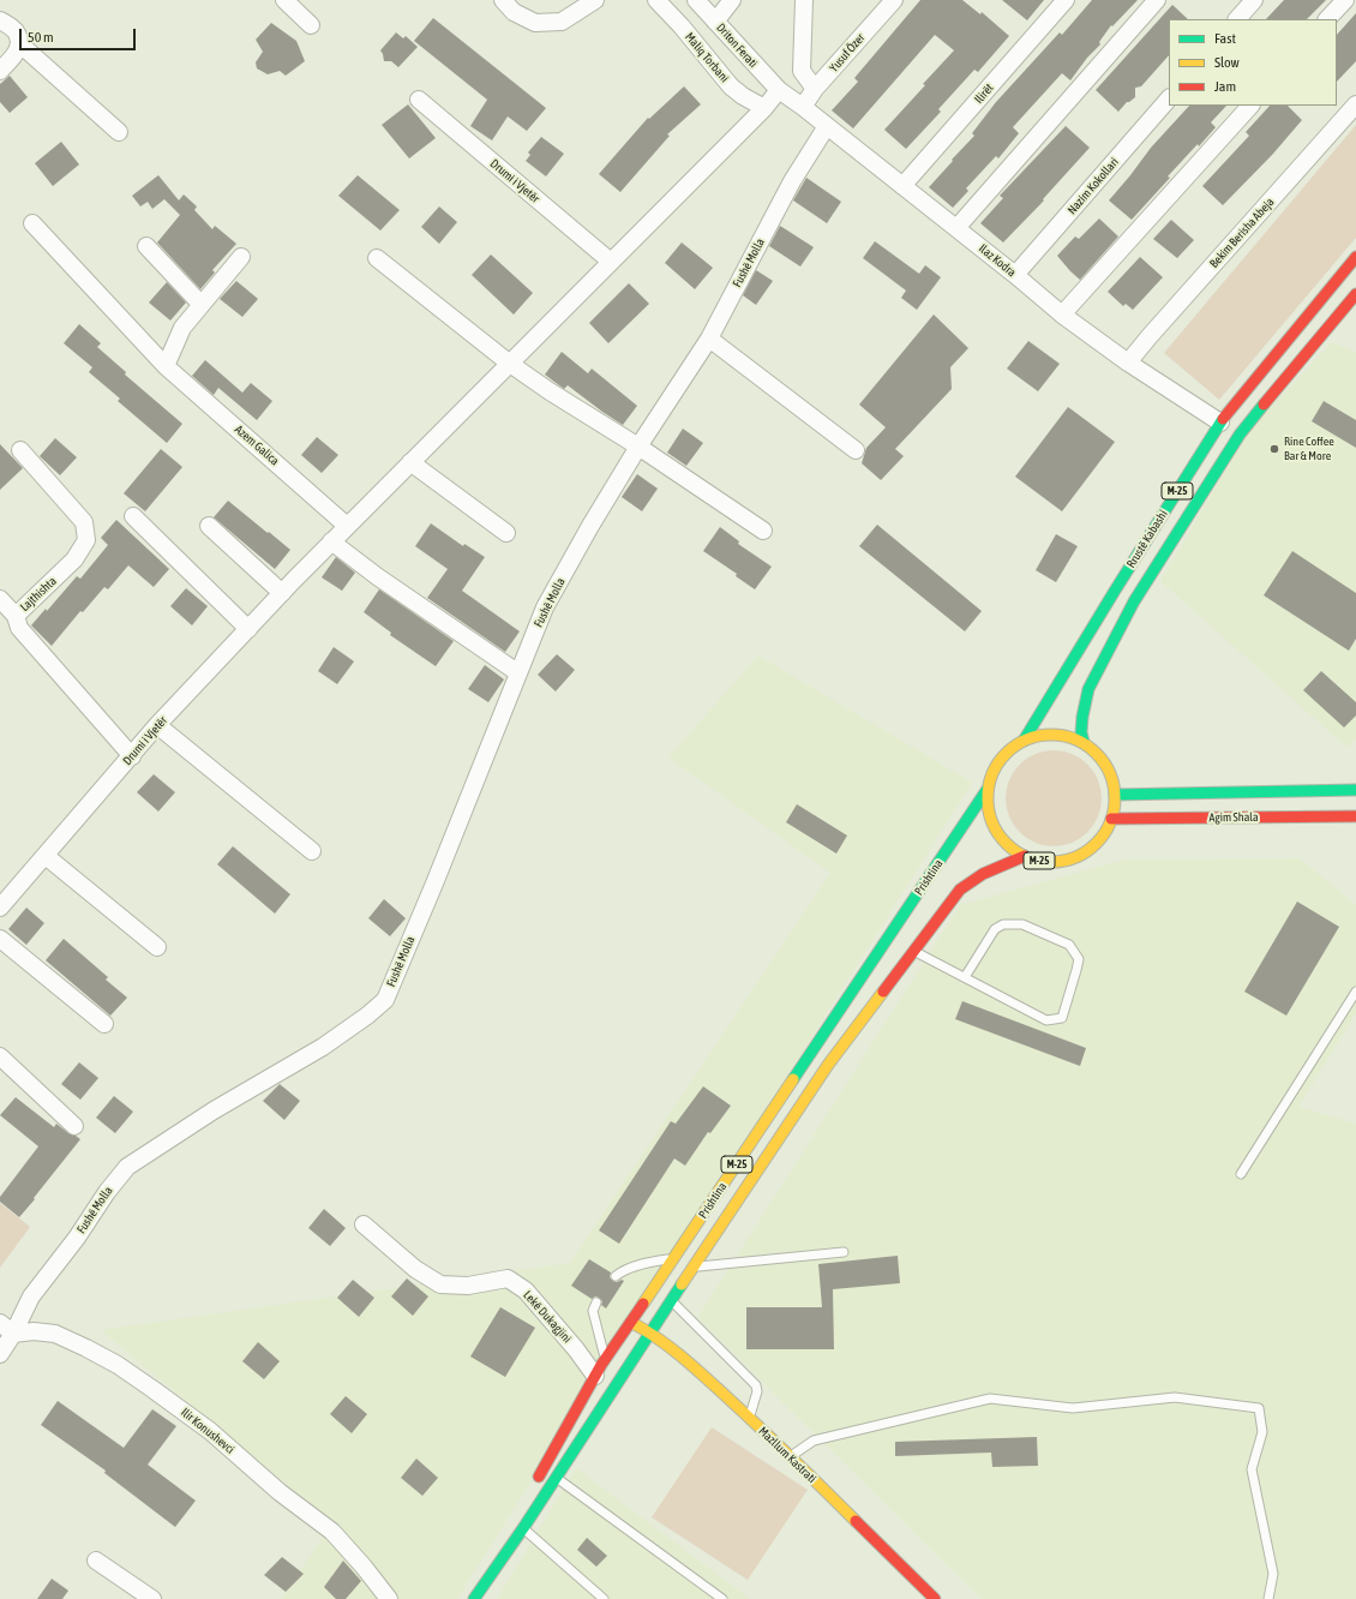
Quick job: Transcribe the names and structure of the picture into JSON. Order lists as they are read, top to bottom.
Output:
{
  "streets": {
    "main road": [
      "M-25",
      "Rrustë Kabashi",
      "Agim Shala",
      "Prishtina",
      "Mazllum Kastrati"
    ],
    "street": [
      "Driton Ferati",
      "Yusuf Özer",
      "Maliq Torbani",
      "Ilirët",
      "Drumi i Vjetër",
      "Nazim Kokollari",
      "Bekim Berisha Abeja",
      "Ilaz Kodra",
      "Fushë Molla",
      "Azem Galica",
      "Lajthishta",
      "Lekë Dukagjini",
      "Ilir Konushevci"
    ]
  },
  "crossings": [
    ["Driton Ferati", "Drumi i Vjetër"],
    ["Driton Ferati", "Ilaz Kodra"],
    ["Yusuf Özer", "Ilaz Kodra"],
    ["Maliq Torbani", "Drumi i Vjetër"],
    ["Ilirët", "Ilaz Kodra"],
    ["Drumi i Vjetër", "Ilaz Kodra"],
    ["Drumi i Vjetër", "Azem Galica"],
    ["Drumi i Vjetër", "Lajthishta"],
    ["Nazim Kokollari", "Ilaz Kodra"],
    ["Bekim Berisha Abeja", "Ilaz Kodra"],
    ["Ilaz Kodra", "Fushë Molla"],
    ["Ilaz Kodra", "Rrustë Kabashi"],
    ["Fushë Molla", "Ilir Konushevci"],
    ["Rrustë Kabashi", "Agim Shala"],
    ["Rrustë Kabashi", "Prishtina"],
    ["Agim Shala", "Prishtina"],
    ["Prishtina", "Lekë Dukagjini"],
    ["Prishtina", "Mazllum Kastrati"]
  ],
  "places": ["Rine Coffee Bar & More"],
  "legend": ["Fast", "Slow", "Jam"],
  "scale_bar": "50 m"
}
